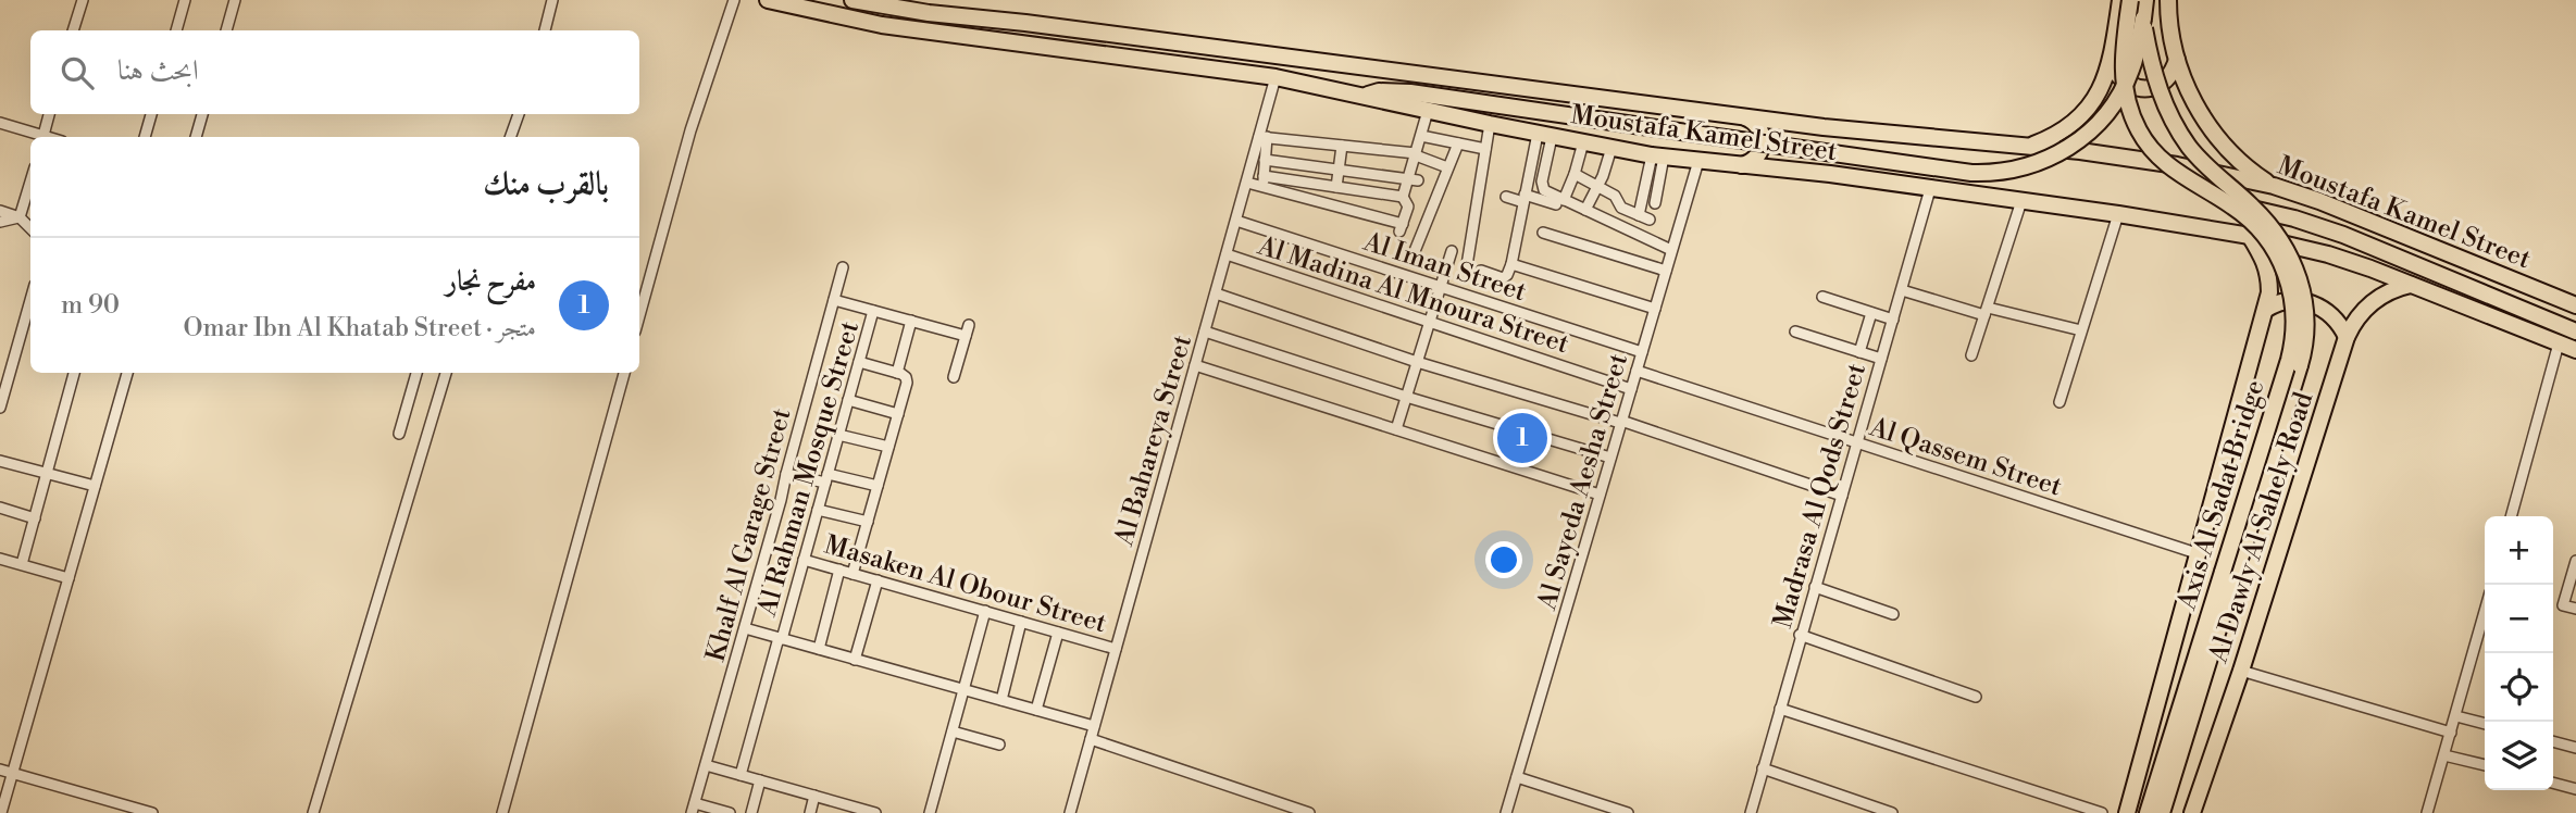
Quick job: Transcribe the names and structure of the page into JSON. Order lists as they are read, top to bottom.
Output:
{
  "streets": {
    "main road": ["Moustafa Kamel Street", "Axis Al Sadat Bridge", "Al Dawly Al Sahely Road"],
    "street": [
      "Al Iman Street",
      "Al Madina Al Mnoura Street",
      "Al Bahareya Street",
      "Al Qassem Street",
      "Al Rahman Mosque Street",
      "Al Sayeda Aesha Street",
      "Madrasa Al Qods Street",
      "Khalf Al Garage Street",
      "Masaken Al Obour Street"
    ]
  },
  "crossings": [
    ["Moustafa Kamel Street", "Al Bahareya Street"],
    ["Moustafa Kamel Street", "Al Sayeda Aesha Street"],
    ["Moustafa Kamel Street", "Axis Al Sadat Bridge"],
    ["Moustafa Kamel Street", "Madrasa Al Qods Street"],
    ["Moustafa Kamel Street", "Al Dawly Al Sahely Road"],
    ["Al Iman Street", "Al Bahareya Street"],
    ["Al Iman Street", "Al Sayeda Aesha Street"],
    ["Al Madina Al Mnoura Street", "Al Bahareya Street"],
    ["Al Madina Al Mnoura Street", "Al Sayeda Aesha Street"],
    ["Al Bahareya Street", "Masaken Al Obour Street"],
    ["Al Qassem Street", "Al Sayeda Aesha Street"],
    ["Al Qassem Street", "Madrasa Al Qods Street"],
    ["Al Qassem Street", "Al Dawly Al Sahely Road"],
    ["Al Rahman Mosque Street", "Masaken Al Obour Street"]
  ],
  "page": {
    "search": "ابحث هنا",
    "heading": "بالقرب منك",
    "list": [
      {
        "mark": "1",
        "name": "مفرح نجار",
        "note": "متجر · Omar Ibn Al Khatab Street",
        "value": "90 m"
      }
    ],
    "pins": "1",
    "map_buttons": ["+", "−"]
  }
}
